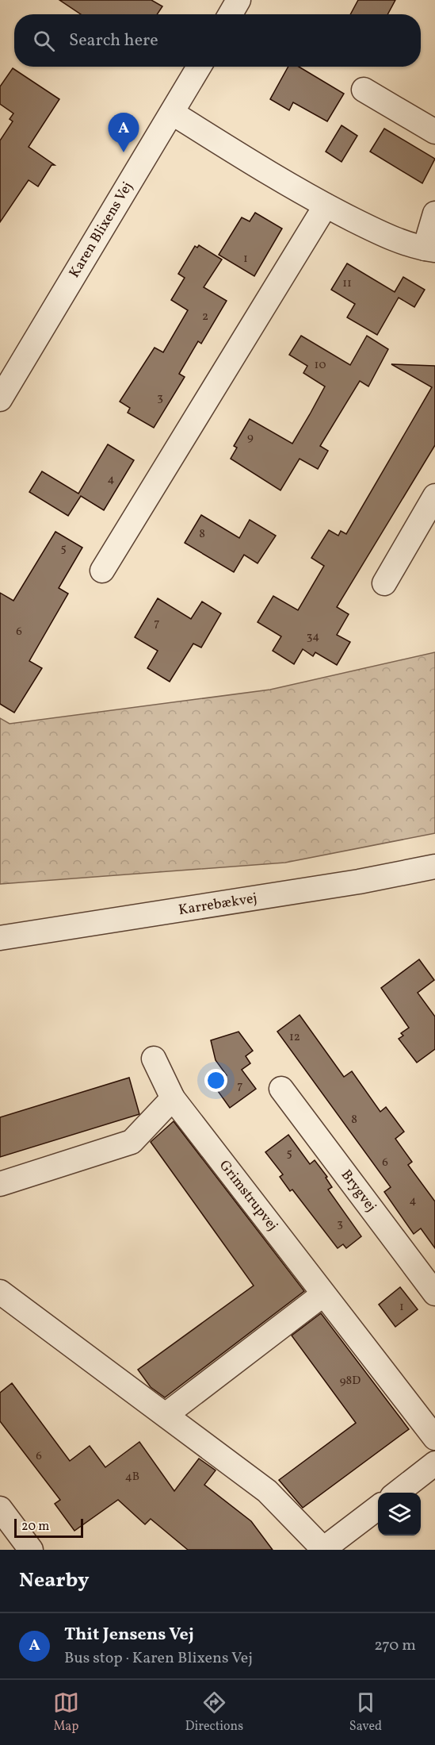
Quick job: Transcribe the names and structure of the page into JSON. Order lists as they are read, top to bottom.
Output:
{
  "streets": {
    "street": [
      "Karen Blixens Vej",
      "Karrebækvej",
      "Brygvej",
      "Grimstrupvej"
    ]
  },
  "house_numbers": [
    "1",
    "11",
    "2",
    "10",
    "3",
    "9",
    "4",
    "8",
    "5",
    "7",
    "6",
    "34",
    "12",
    "7",
    "8",
    "5",
    "6",
    "4",
    "3",
    "1",
    "98D",
    "6",
    "4B"
  ],
  "scale_bar": "20 m",
  "page": {
    "search": "Search here",
    "pins": "A",
    "scale": "20 m",
    "heading": "Nearby",
    "list": [
      {
        "mark": "A",
        "name": "Thit Jensens Vej",
        "note": "Bus stop · Karen Blixens Vej",
        "value": "270 m"
      }
    ],
    "nav": ["Map", "Directions", "Saved"]
  }
}
